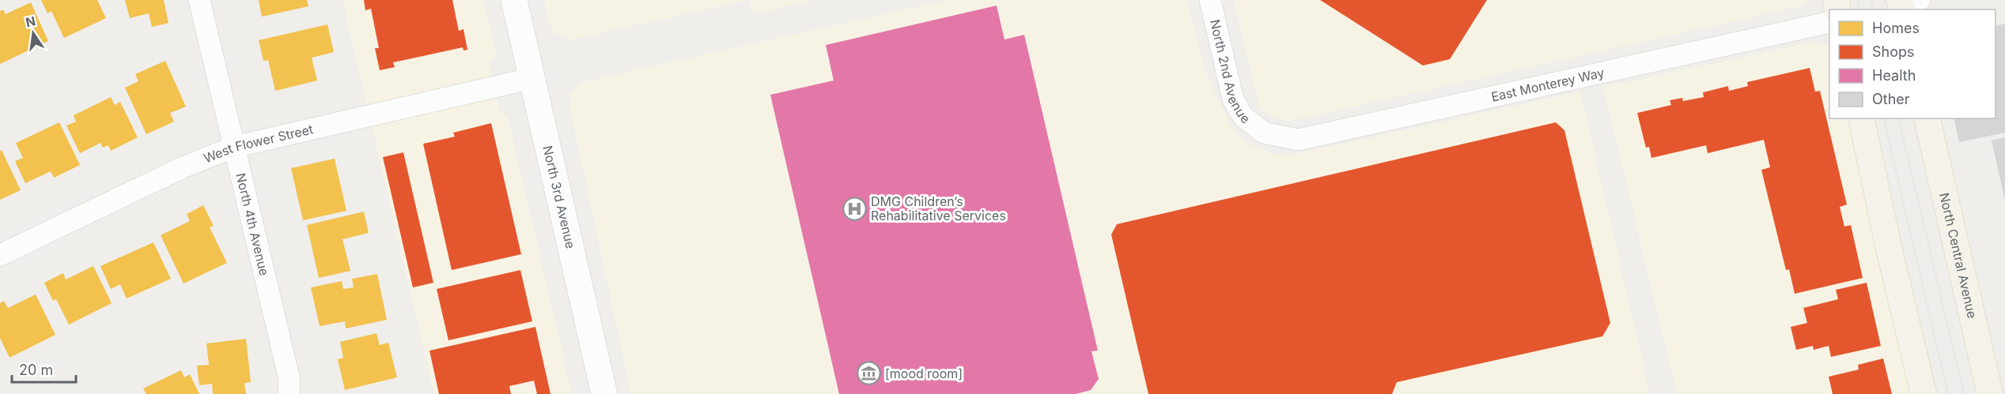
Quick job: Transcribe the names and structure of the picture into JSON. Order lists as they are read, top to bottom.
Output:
{
  "streets": {
    "main road": ["North Central Avenue"],
    "street": [
      "North 2nd Avenue",
      "East Monterey Way",
      "West Flower Street",
      "North 3rd Avenue",
      "North 4th Avenue"
    ]
  },
  "crossings": [
    ["North 2nd Avenue", "East Monterey Way"],
    ["West Flower Street", "North 3rd Avenue"],
    ["West Flower Street", "North 4th Avenue"]
  ],
  "places": {
    "hospital": ["DMG Children’s Rehabilitative Services"],
    "museum": ["[mood room]"]
  },
  "legend": [
    "Homes",
    "Shops",
    "Health",
    "Other"
  ],
  "scale_bar": "20 m",
  "north": "top"
}
